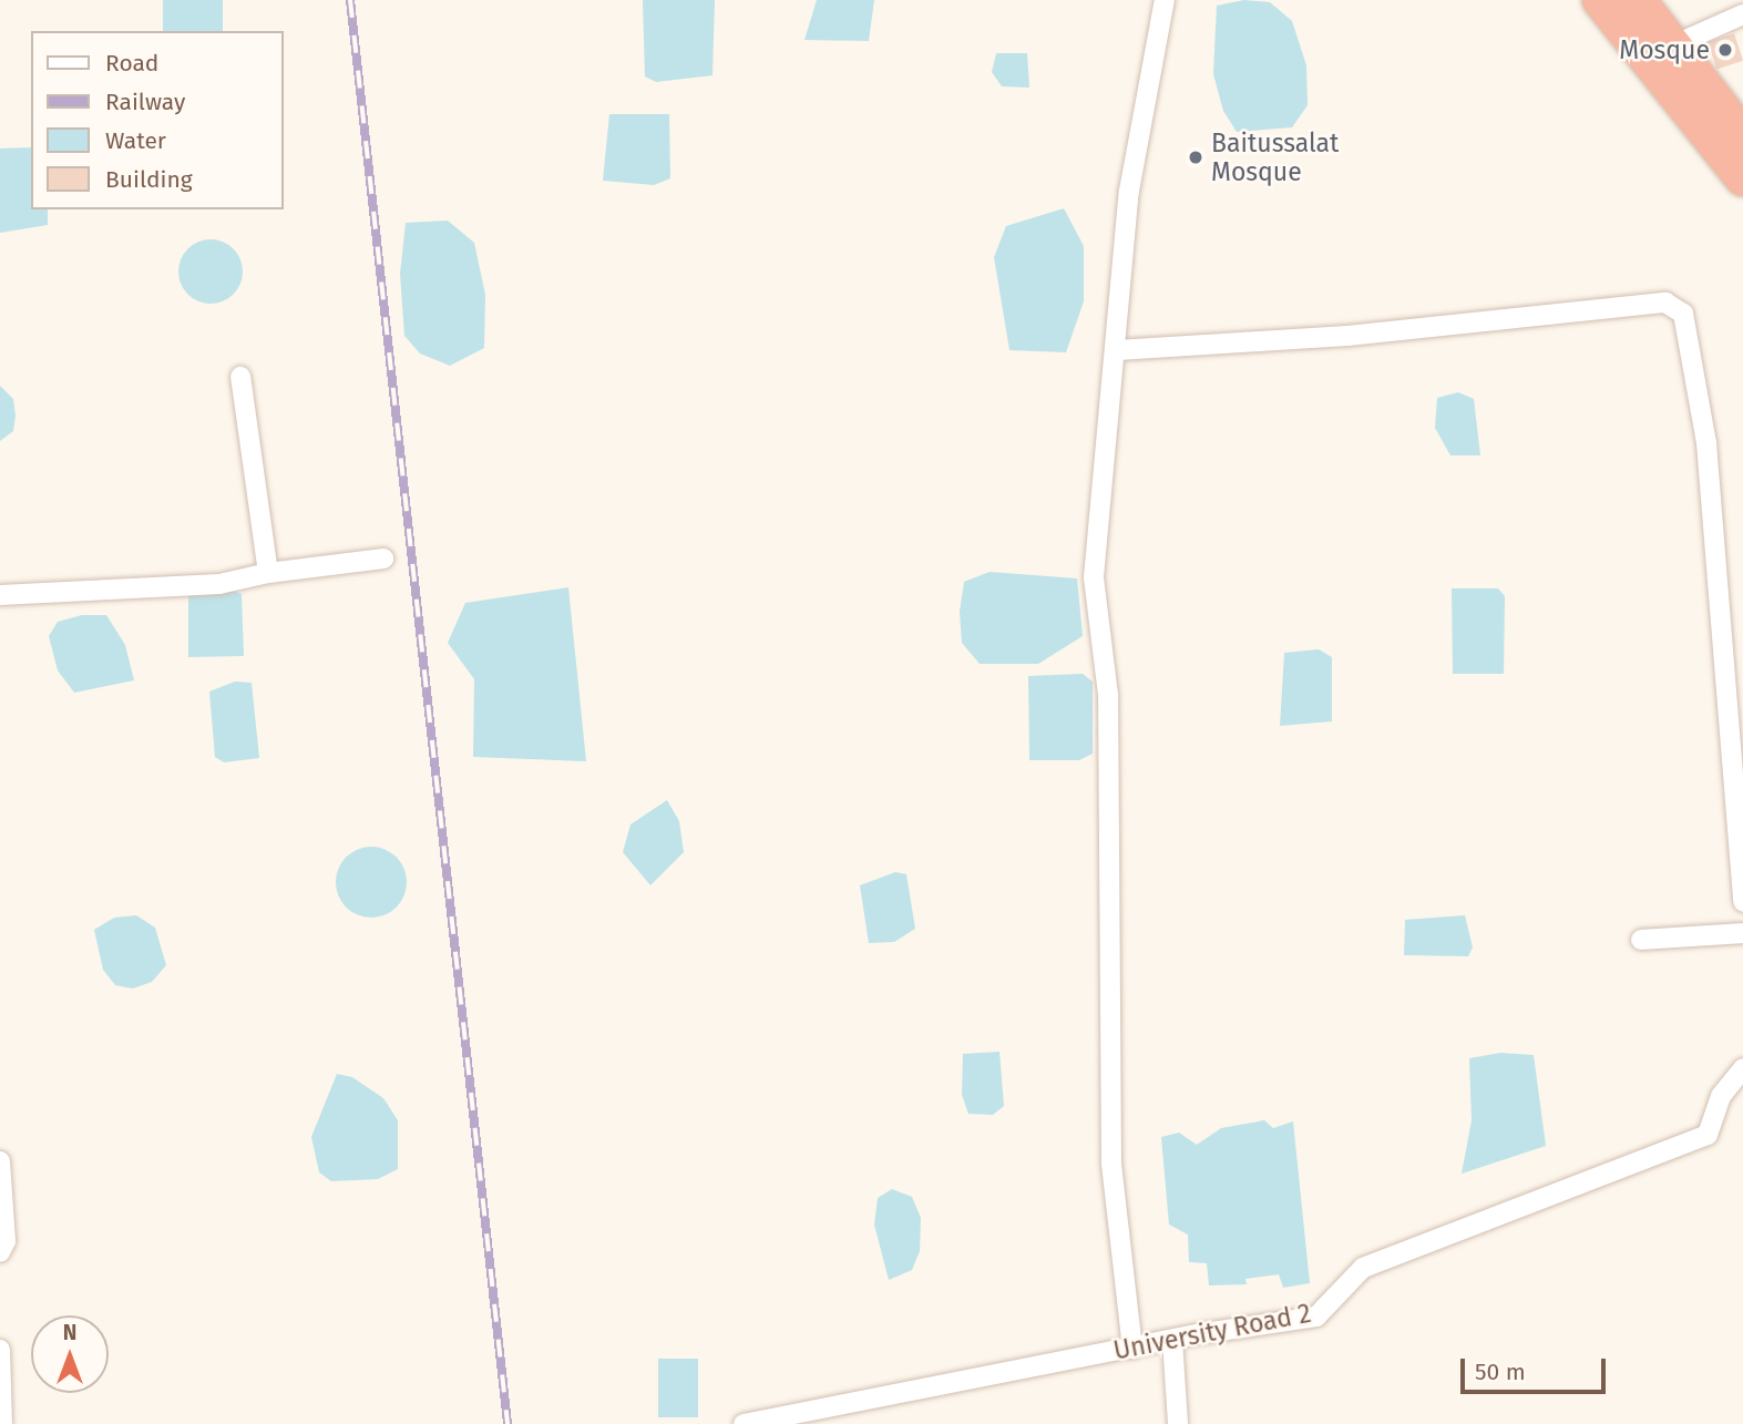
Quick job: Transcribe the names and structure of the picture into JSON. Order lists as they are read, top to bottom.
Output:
{
  "streets": {
    "street": ["University Road 2"]
  },
  "places": ["Mosque", "Baitussalat Mosque"],
  "legend": [
    "Road",
    "Railway",
    "Water",
    "Building"
  ],
  "scale_bar": "50 m",
  "north": "top"
}
